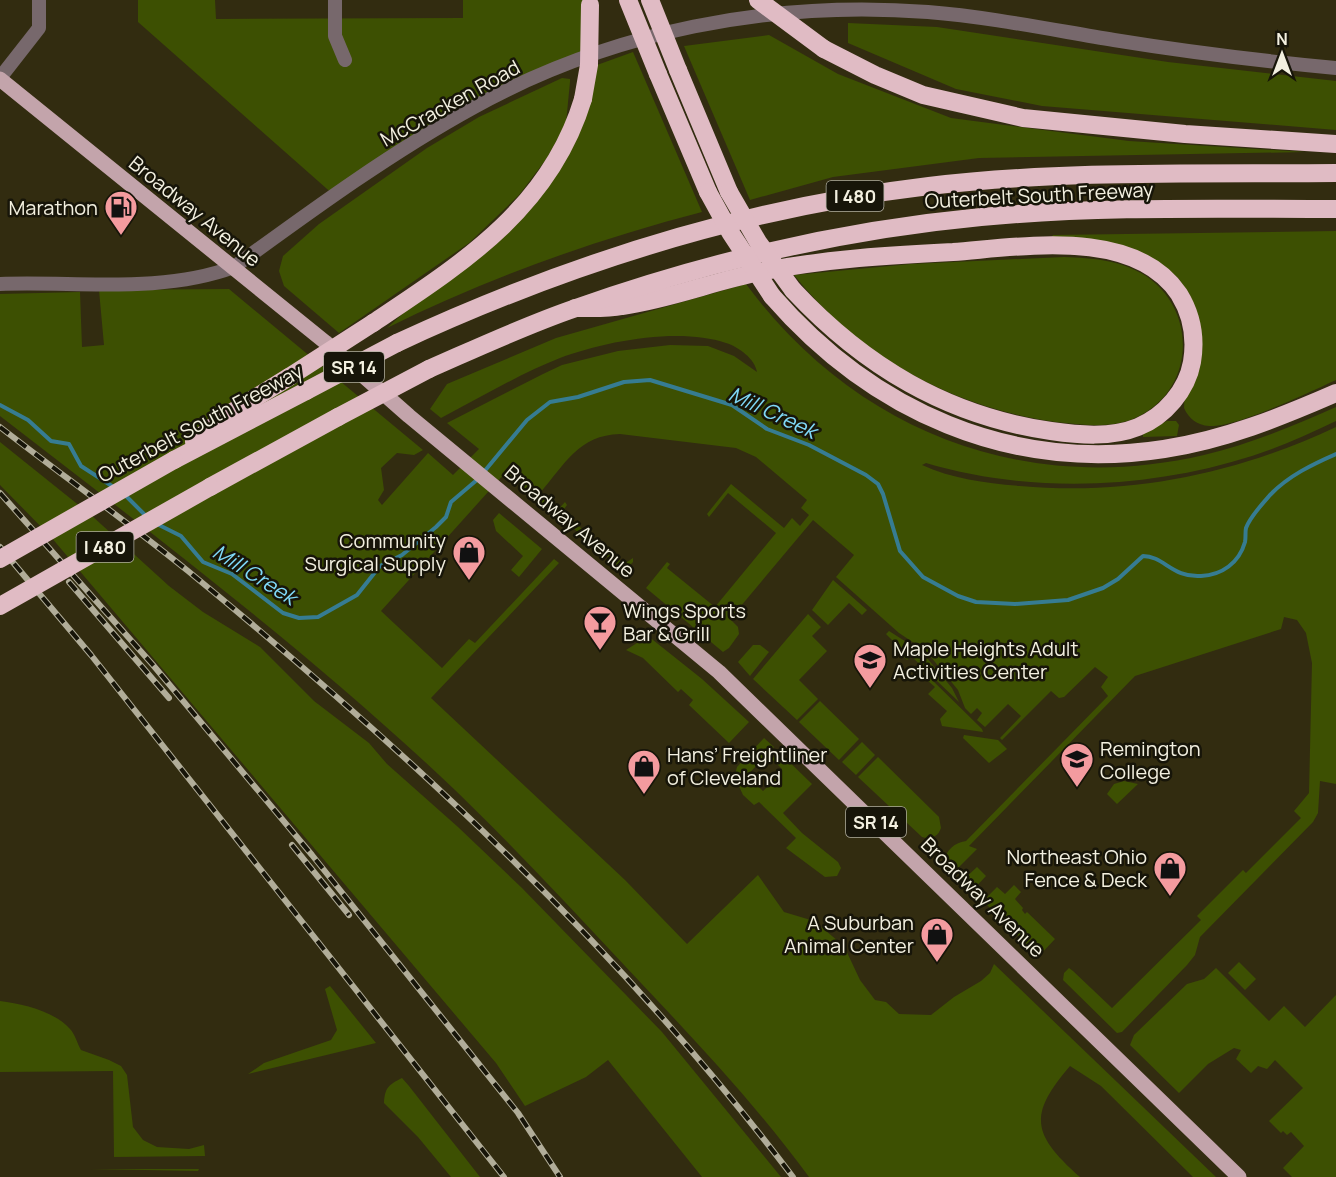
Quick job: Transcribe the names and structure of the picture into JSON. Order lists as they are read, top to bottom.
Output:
{
  "streets": {
    "highway": ["Outerbelt South Freeway", "I 480"],
    "main road": ["Broadway Avenue", "SR 14"],
    "street": ["McCracken Road"]
  },
  "crossings": [
    ["McCracken Road", "Broadway Avenue"]
  ],
  "water": ["Mill Creek"],
  "places": {
    "fuel station": ["Marathon"],
    "shop": [
      "Community Surgical Supply",
      "Hans’ Freightliner of Cleveland",
      "Northeast Ohio Fence & Deck",
      "A Suburban Animal Center"
    ],
    "bar": ["Wings Sports Bar & Grill"],
    "school or university": ["Maple Heights Adult Activities Center", "Remington College"]
  },
  "north": "top"
}
